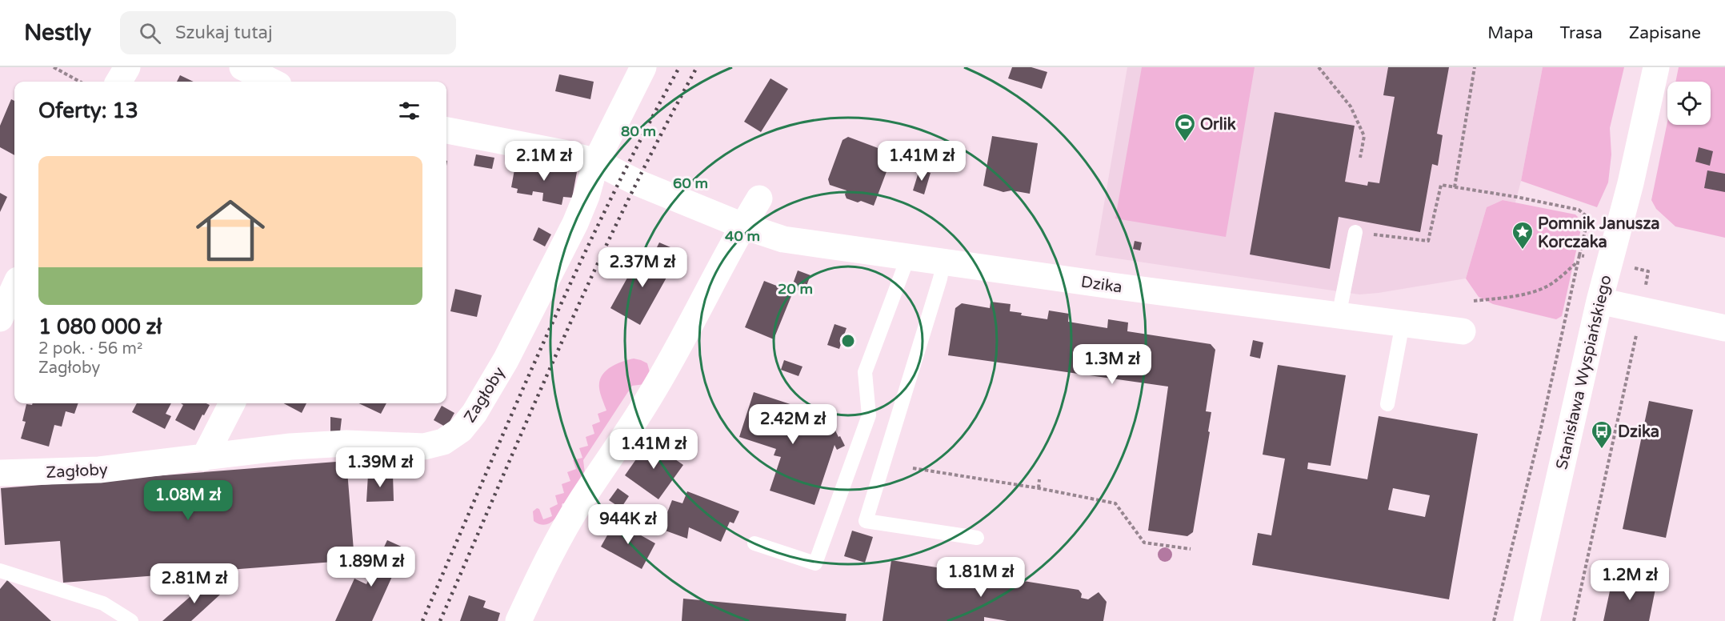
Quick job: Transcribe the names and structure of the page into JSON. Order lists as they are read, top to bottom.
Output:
{
  "streets": {
    "street": ["Dzika", "Stanisława Wyspiańskiego", "Zagłoby"]
  },
  "crossings": [
    ["Dzika", "Zagłoby"]
  ],
  "places": {
    "sports": ["Orlik"],
    "place": ["Pomnik Janusza Korczaka"],
    "bus stop": ["Dzika"]
  },
  "page": {
    "header": "Nestly",
    "search": "Szukaj tutaj",
    "nav": ["Mapa", "Trasa", "Zapisane"],
    "heading": "Oferty: 13",
    "list": [
      {
        "name": "1 080 000 zł",
        "note": "2 pok. · 56 m² · Zagłoby"
      }
    ],
    "price": [
      "2.1M zł",
      "1.41M zł",
      "2.37M zł",
      "1.3M zł",
      "2.42M zł",
      "1.41M zł",
      "1.39M zł",
      "1.08M zł",
      "944K zł",
      "1.89M zł",
      "1.81M zł",
      "1.2M zł",
      "2.81M zł"
    ]
  },
  "rings": [
    "80 m",
    "60 m",
    "40 m",
    "20 m"
  ]
}
